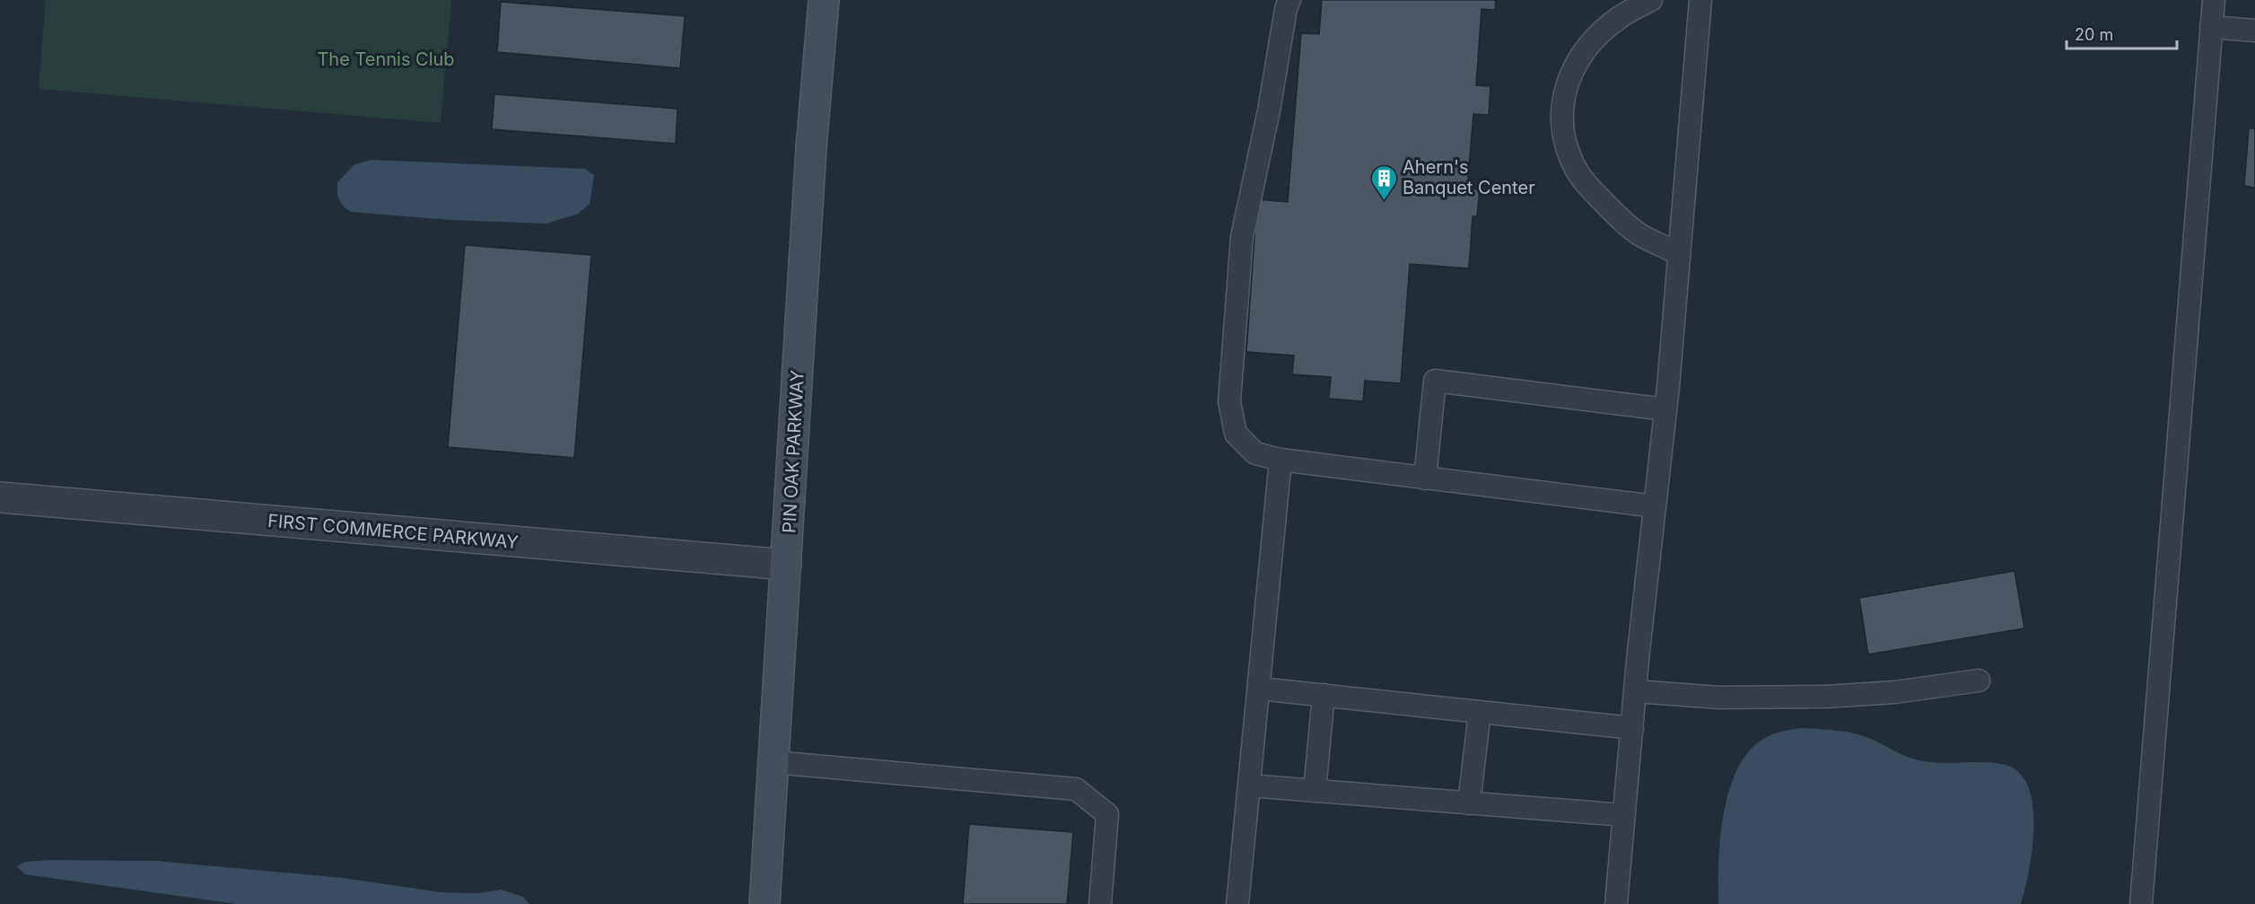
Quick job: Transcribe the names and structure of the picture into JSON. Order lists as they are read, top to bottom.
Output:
{
  "streets": {
    "street": ["PIN OAK PARKWAY", "FIRST COMMERCE PARKWAY"]
  },
  "crossings": [
    ["PIN OAK PARKWAY", "FIRST COMMERCE PARKWAY"]
  ],
  "parks": ["The Tennis Club"],
  "places": {
    "building": ["Ahern's Banquet Center"]
  },
  "scale_bar": "20 m"
}
